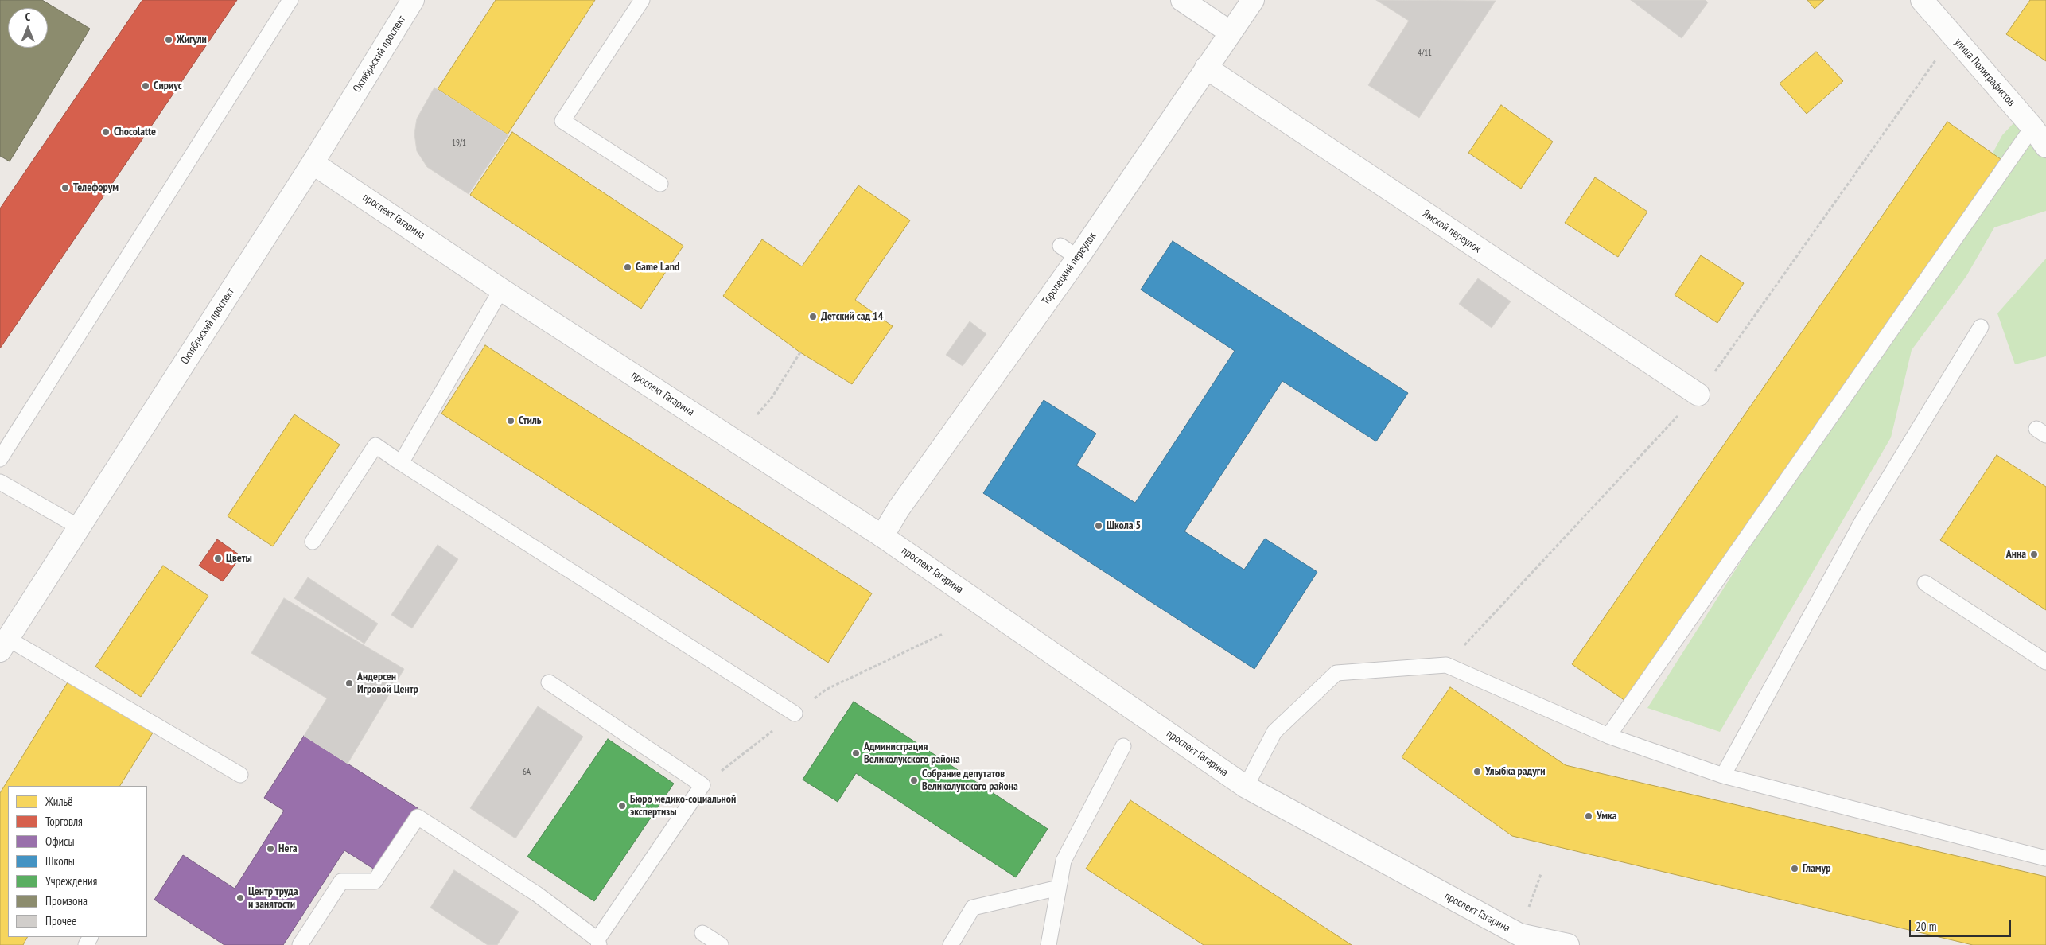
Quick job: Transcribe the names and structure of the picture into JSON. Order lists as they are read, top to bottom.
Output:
{
  "streets": {
    "main road": [
      "Октябрьский проспект",
      "улица Полиграфистов",
      "проспект Гагарина",
      "Ямской переулок",
      "Торопецкий переулок"
    ]
  },
  "crossings": [
    ["Октябрьский проспект", "проспект Гагарина"],
    ["проспект Гагарина", "Торопецкий переулок"],
    ["Ямской переулок", "Торопецкий переулок"]
  ],
  "places": [
    "Жигули",
    "Сириус",
    "Chocolatte",
    "Телефорум",
    "Game Land",
    "Детский сад 14",
    "Стиль",
    "Школа 5",
    "Анна",
    "Цветы",
    "Андерсен Игровой Центр",
    "Администрация Великолукского района",
    "Улыбка радуги",
    "Собрание депутатов Великолукского района",
    "Бюро медико-социальной экспертизы",
    "Умка",
    "Нега",
    "Гламур",
    "Центр труда и занятости"
  ],
  "house_numbers": ["4/11", "19/1", "6А"],
  "legend": [
    "Жильё",
    "Торговля",
    "Офисы",
    "Школы",
    "Учреждения",
    "Промзона",
    "Прочее"
  ],
  "scale_bar": "20 m",
  "north": "top"
}
